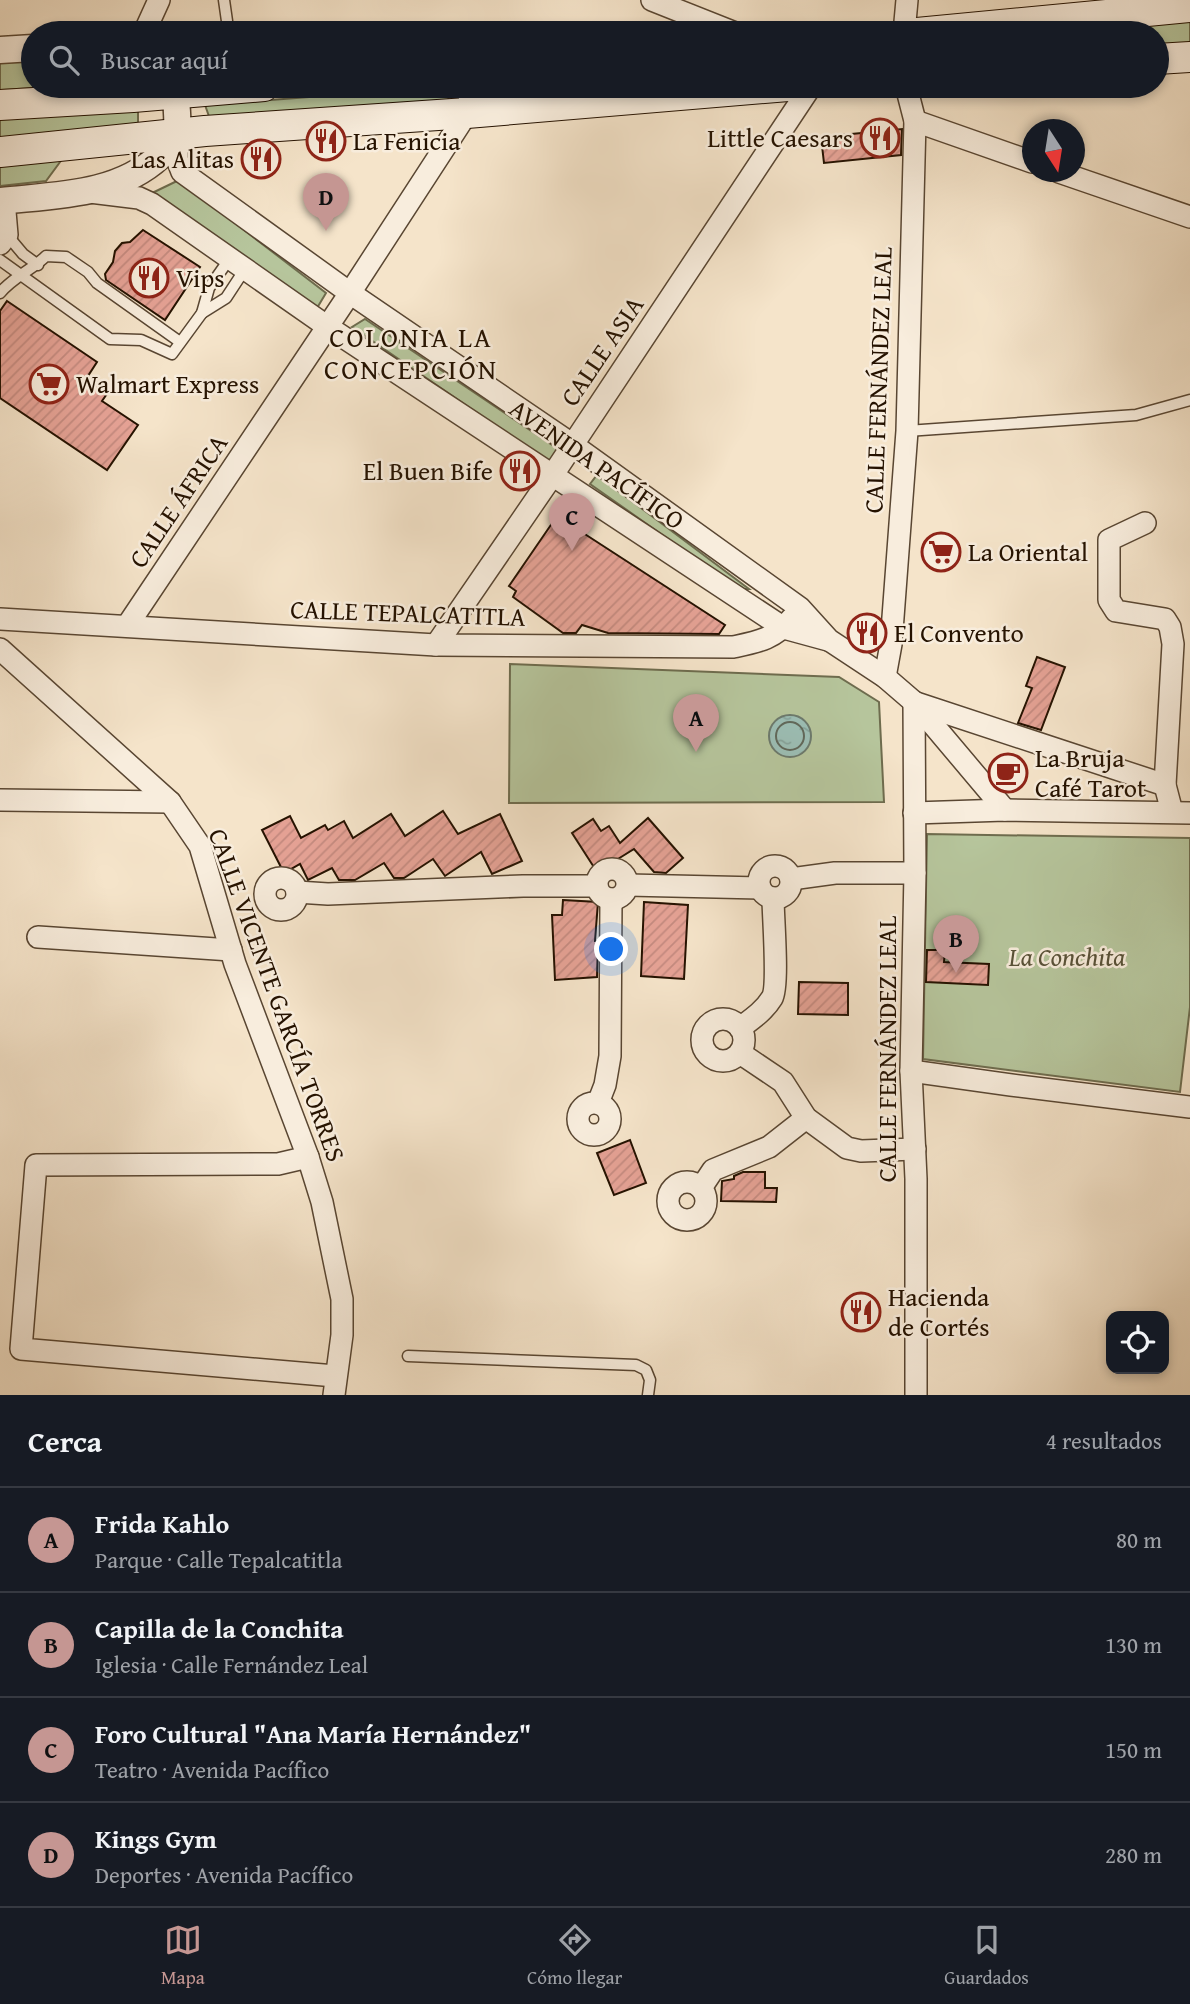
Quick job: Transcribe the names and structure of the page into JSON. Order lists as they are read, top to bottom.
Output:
{
  "streets": {
    "street": [
      "CALLE ASIA",
      "CALLE FERNÁNDEZ LEAL",
      "AVENIDA PACÍFICO",
      "CALLE ÁFRICA",
      "CALLE TEPALCATITLA",
      "CALLE VICENTE GARCÍA TORRES"
    ]
  },
  "crossings": [
    ["CALLE ASIA", "AVENIDA PACÍFICO"],
    ["CALLE ASIA", "CALLE TEPALCATITLA"],
    ["CALLE FERNÁNDEZ LEAL", "AVENIDA PACÍFICO"],
    ["AVENIDA PACÍFICO", "CALLE ÁFRICA"],
    ["AVENIDA PACÍFICO", "CALLE TEPALCATITLA"],
    ["CALLE ÁFRICA", "CALLE TEPALCATITLA"]
  ],
  "districts": ["COLONIA LA CONCEPCIÓN"],
  "parks": ["La Conchita"],
  "places": {
    "restaurant": [
      "Little Caesars",
      "La Fenicia",
      "Las Alitas",
      "Vips",
      "El Buen Bife",
      "El Convento",
      "Hacienda de Cortés"
    ],
    "supermarket": ["Walmart Express", "La Oriental"],
    "cafe": ["La Bruja Café Tarot"]
  },
  "north": "bottom",
  "page": {
    "search": "Buscar aquí",
    "pins": [
      "D",
      "C",
      "A",
      "B"
    ],
    "heading": ["Cerca", "4 resultados"],
    "list": [
      {
        "mark": "A",
        "name": "Frida Kahlo",
        "note": "Parque · Calle Tepalcatitla",
        "value": "80 m"
      },
      {
        "mark": "B",
        "name": "Capilla de la Conchita",
        "note": "Iglesia · Calle Fernández Leal",
        "value": "130 m"
      },
      {
        "mark": "C",
        "name": "Foro Cultural \"Ana María Hernández\"",
        "note": "Teatro · Avenida Pacífico",
        "value": "150 m"
      },
      {
        "mark": "D",
        "name": "Kings Gym",
        "note": "Deportes · Avenida Pacífico",
        "value": "280 m"
      }
    ],
    "nav": ["Mapa", "Cómo llegar", "Guardados"]
  }
}
